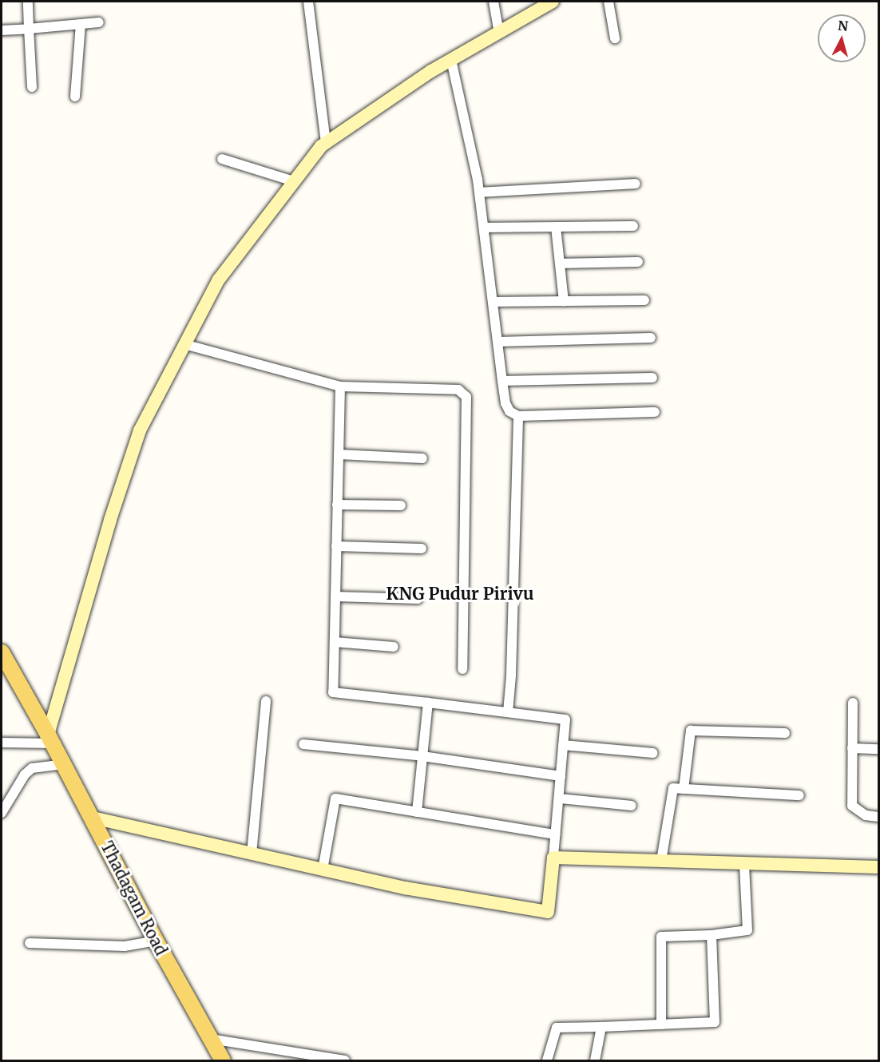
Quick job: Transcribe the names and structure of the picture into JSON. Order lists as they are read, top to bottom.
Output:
{
  "streets": {
    "main road": ["Thadagam Road"]
  },
  "districts": ["KNG Pudur Pirivu"],
  "north": "top"
}
